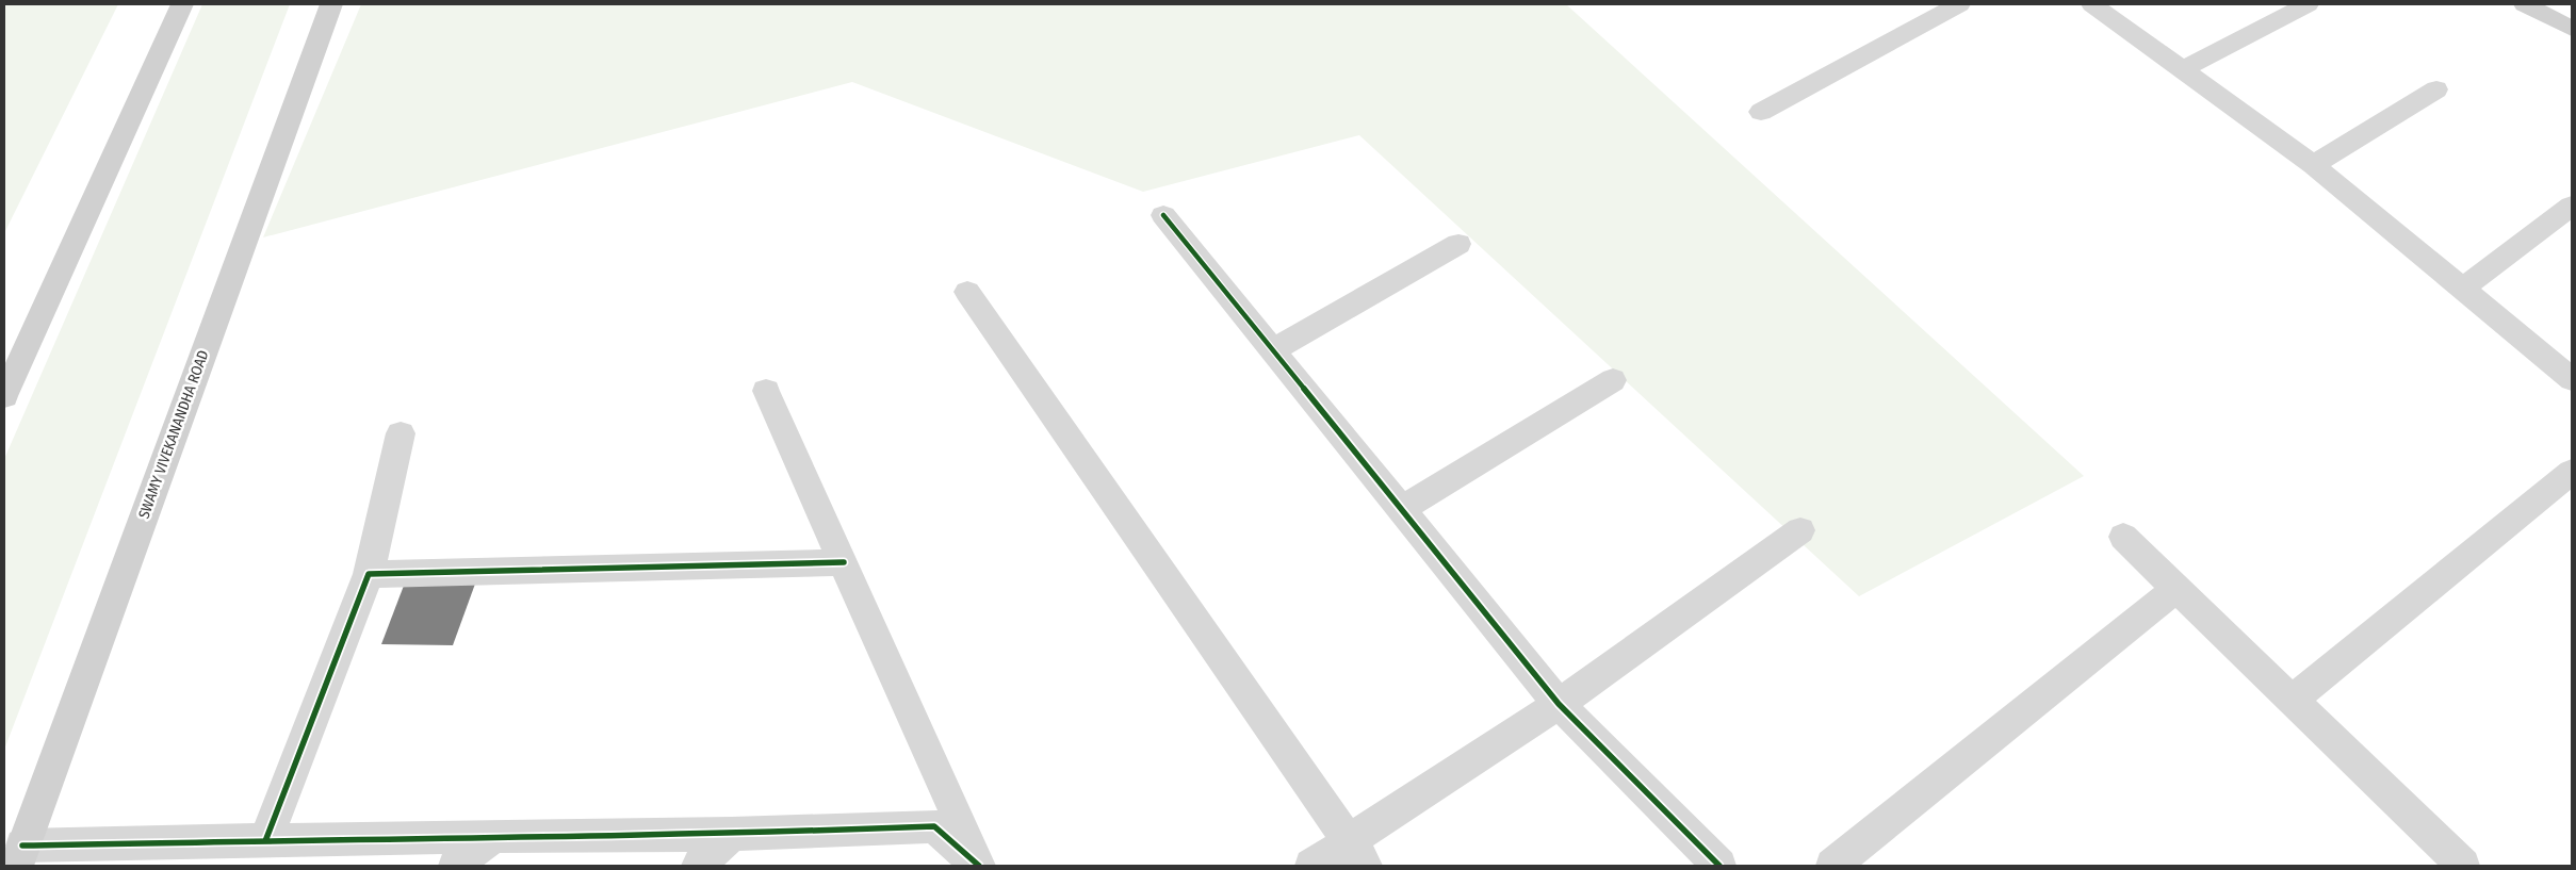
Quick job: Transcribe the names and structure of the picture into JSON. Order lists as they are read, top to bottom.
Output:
{
  "streets": {
    "main road": ["SWAMY VIVEKANANDHA ROAD"]
  }
}
